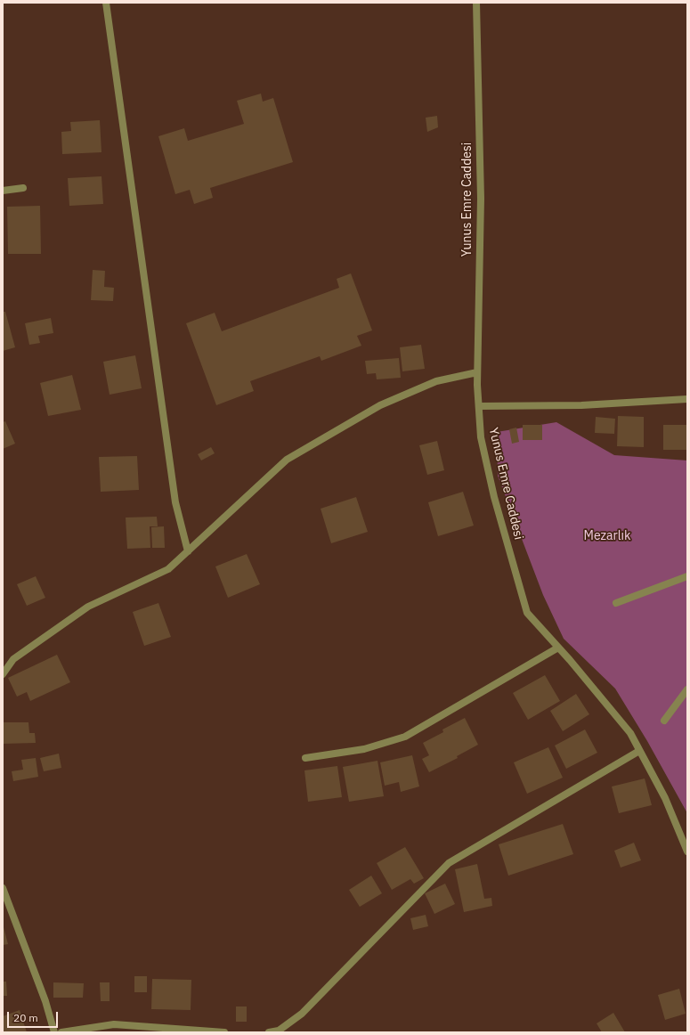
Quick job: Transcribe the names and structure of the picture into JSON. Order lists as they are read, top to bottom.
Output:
{
  "streets": {
    "street": ["Yunus Emre Caddesi"]
  },
  "parks": ["Mezarlık"],
  "scale_bar": "20 m"
}
